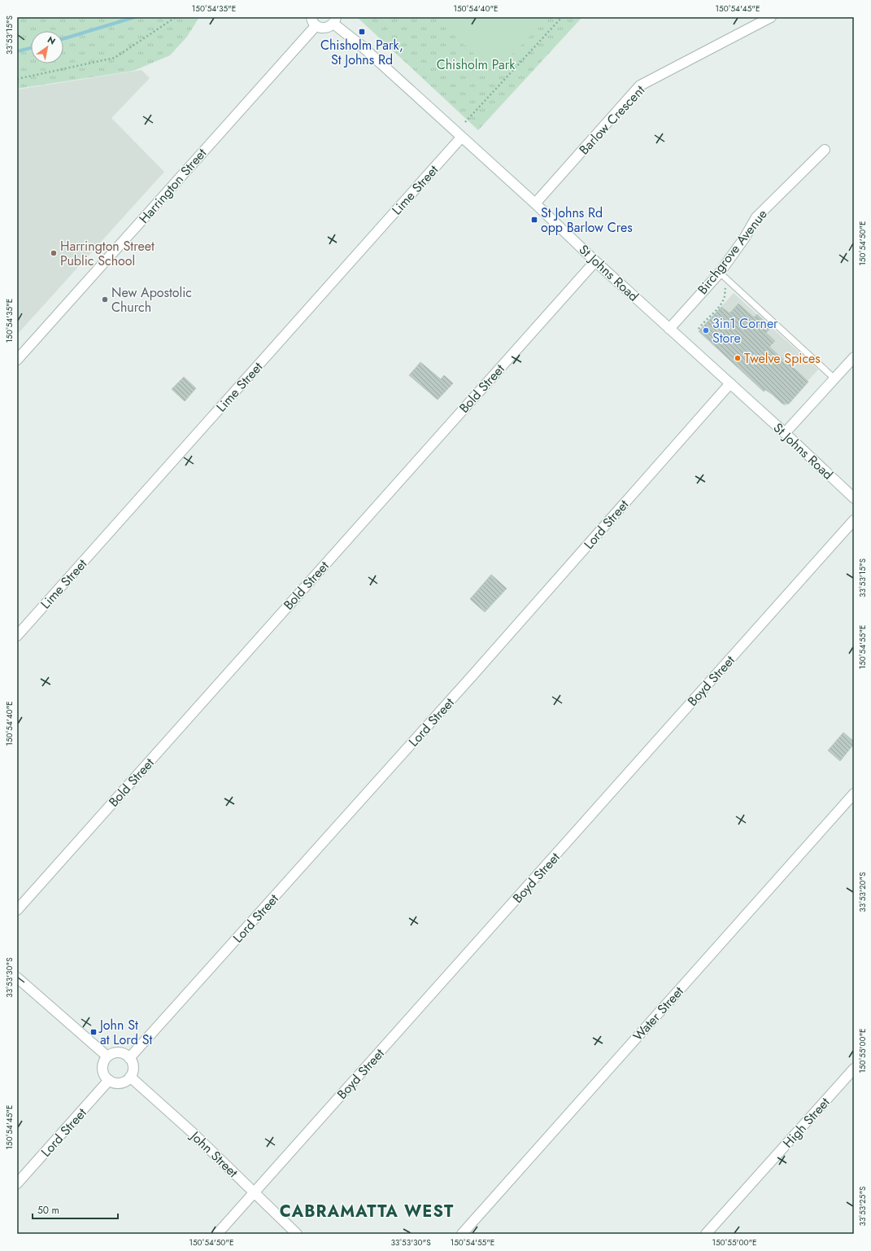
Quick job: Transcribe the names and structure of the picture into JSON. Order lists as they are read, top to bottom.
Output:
{
  "streets": {
    "street": [
      "Barlow Crescent",
      "Harrington Street",
      "Lime Street",
      "Birchgrove Avenue",
      "St Johns Road",
      "Bold Street",
      "Lord Street",
      "Boyd Street",
      "Water Street",
      "High Street",
      "John Street"
    ]
  },
  "crossings": [
    ["Barlow Crescent", "St Johns Road"],
    ["Lime Street", "St Johns Road"],
    ["Birchgrove Avenue", "St Johns Road"],
    ["St Johns Road", "Bold Street"],
    ["St Johns Road", "Lord Street"],
    ["Lord Street", "John Street"],
    ["Boyd Street", "John Street"]
  ],
  "districts": ["CABRAMATTA WEST"],
  "parks": ["Chisholm Park"],
  "places": {
    "transit": ["Chisholm Park, St Johns Rd", "St Johns Rd opp Barlow Cres", "John St at Lord St"],
    "other": [
      "Harrington Street Public School",
      "New Apostolic Church",
      "3in1 Corner Store",
      "Twelve Spices"
    ]
  },
  "scale_bar": "50 m",
  "north": "top right",
  "coordinates": [
    "150°54'35\"E",
    "150°54'40\"E",
    "150°54'45\"E",
    "33°53'15\"S",
    "150°54'50\"E",
    "150°54'55\"E",
    "33°53'20\"S",
    "33°53'30\"S",
    "150°55'00\"E",
    "33°53'25\"S"
  ]
}
